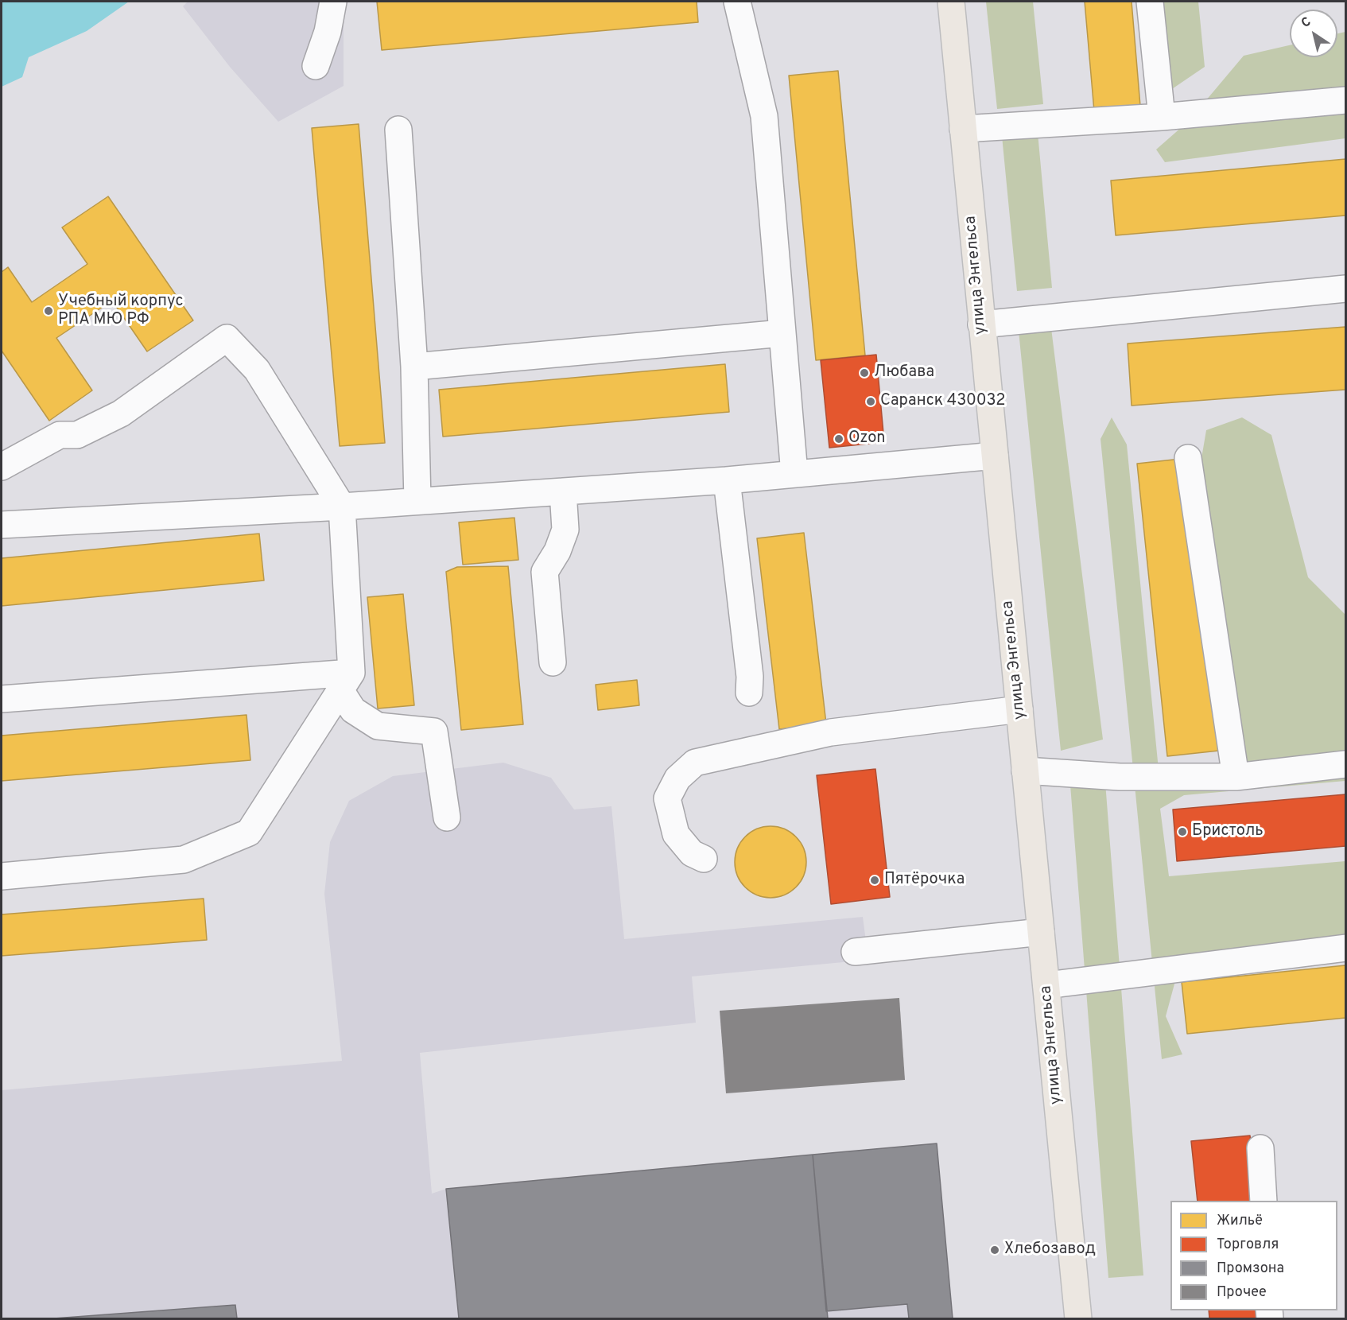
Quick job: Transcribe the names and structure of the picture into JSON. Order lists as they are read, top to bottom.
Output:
{
  "streets": {
    "main road": ["улица Энгельса"]
  },
  "places": [
    "Учебный корпус РПА МЮ РФ",
    "Любава",
    "Саранск 430032",
    "Ozon",
    "Бристоль",
    "Пятёрочка",
    "Хлебозавод"
  ],
  "legend": [
    "Жильё",
    "Торговля",
    "Промзона",
    "Прочее"
  ],
  "north": "top left"
}
